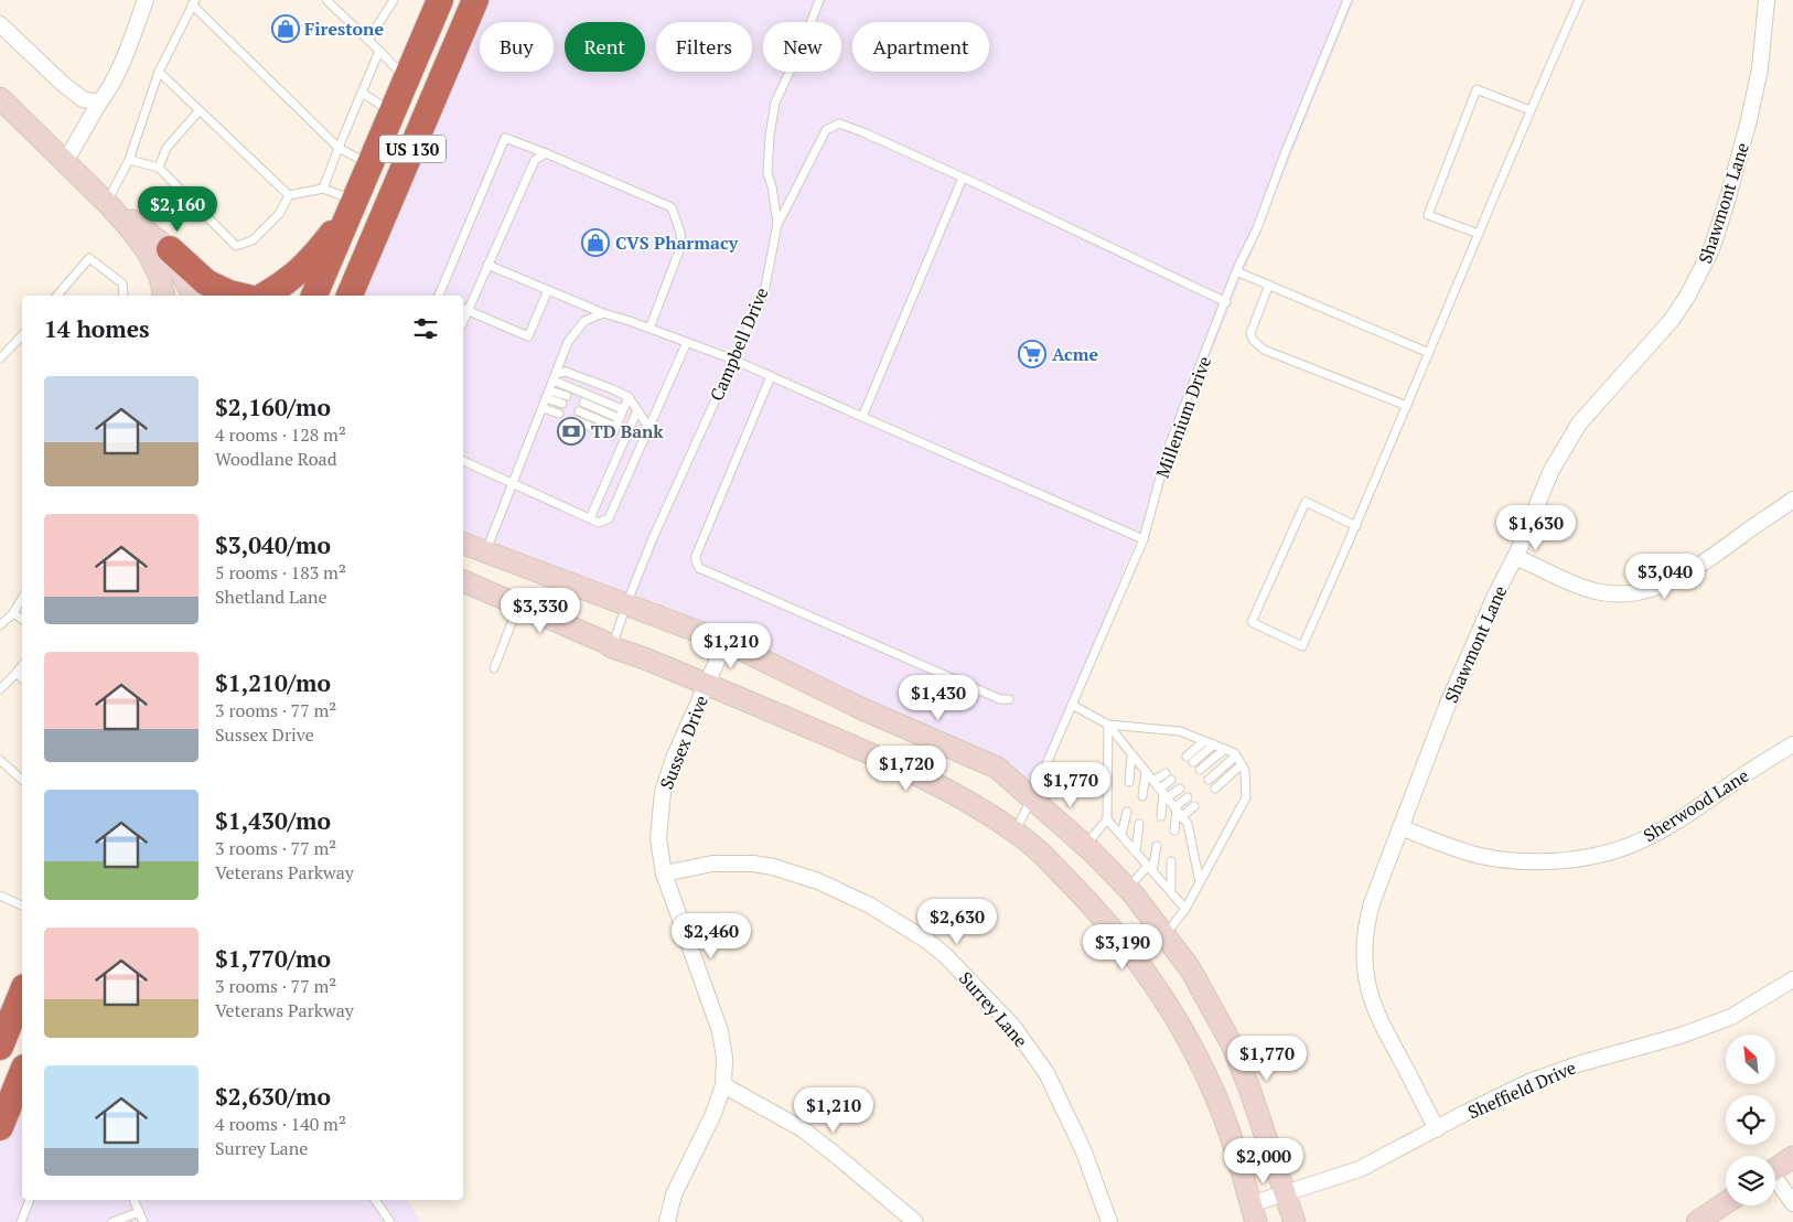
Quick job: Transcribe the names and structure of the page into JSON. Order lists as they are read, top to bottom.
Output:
{
  "streets": {
    "highway": ["US 130"],
    "street": [
      "Shawmont Lane",
      "Sussex Drive",
      "Sherwood Lane",
      "Surrey Lane",
      "Sheffield Drive"
    ],
    "lane": ["Campbell Drive", "Millenium Drive"]
  },
  "crossings": [
    ["Shawmont Lane", "Sherwood Lane"],
    ["Shawmont Lane", "Sheffield Drive"],
    ["Sussex Drive", "Surrey Lane"]
  ],
  "places": {
    "shop": ["Firestone", "CVS Pharmacy"],
    "supermarket": ["Acme"],
    "bank": ["TD Bank"]
  },
  "north": "top left",
  "page": {
    "chip": [
      "Buy",
      "Rent",
      "Filters",
      "New",
      "Apartment"
    ],
    "price": [
      "$2,160",
      "$1,630",
      "$3,040",
      "$3,330",
      "$1,210",
      "$1,430",
      "$1,720",
      "$1,770",
      "$2,630",
      "$2,460",
      "$3,190",
      "$1,770",
      "$1,210",
      "$2,000"
    ],
    "heading": "14 homes",
    "list": [
      {
        "name": "$2,160/mo",
        "note": "4 rooms · 128 m² · Woodlane Road"
      },
      {
        "name": "$3,040/mo",
        "note": "5 rooms · 183 m² · Shetland Lane"
      },
      {
        "name": "$1,210/mo",
        "note": "3 rooms · 77 m² · Sussex Drive"
      },
      {
        "name": "$1,430/mo",
        "note": "3 rooms · 77 m² · Veterans Parkway"
      },
      {
        "name": "$1,770/mo",
        "note": "3 rooms · 77 m² · Veterans Parkway"
      },
      {
        "name": "$2,630/mo",
        "note": "4 rooms · 140 m² · Surrey Lane"
      }
    ]
  }
}
